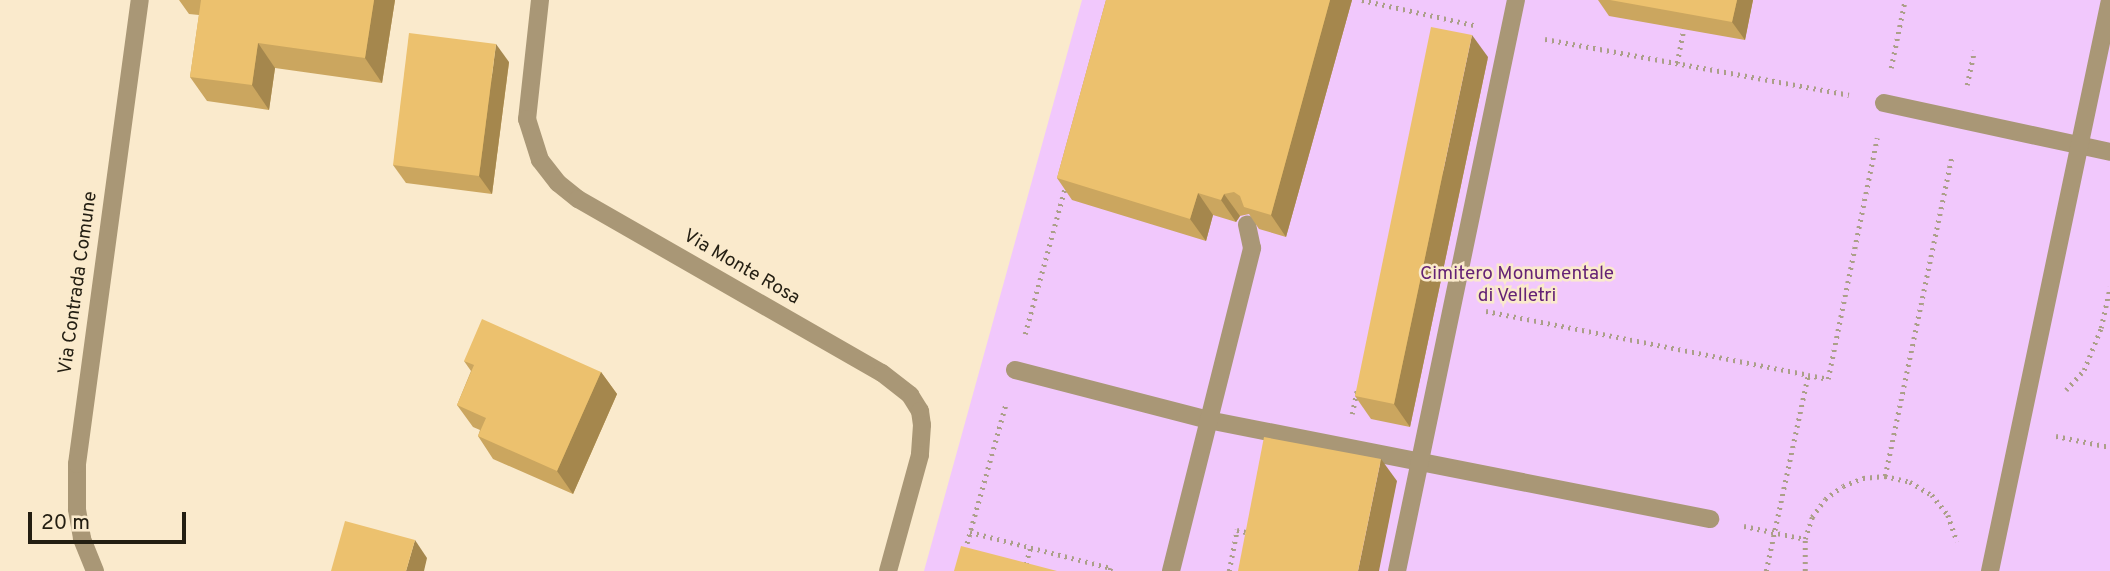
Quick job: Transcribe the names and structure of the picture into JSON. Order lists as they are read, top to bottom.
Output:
{
  "streets": {
    "street": ["Via Monte Rosa", "Via Contrada Comune"]
  },
  "parks": ["Cimitero Monumentale di Velletri"],
  "scale_bar": "20 m"
}
